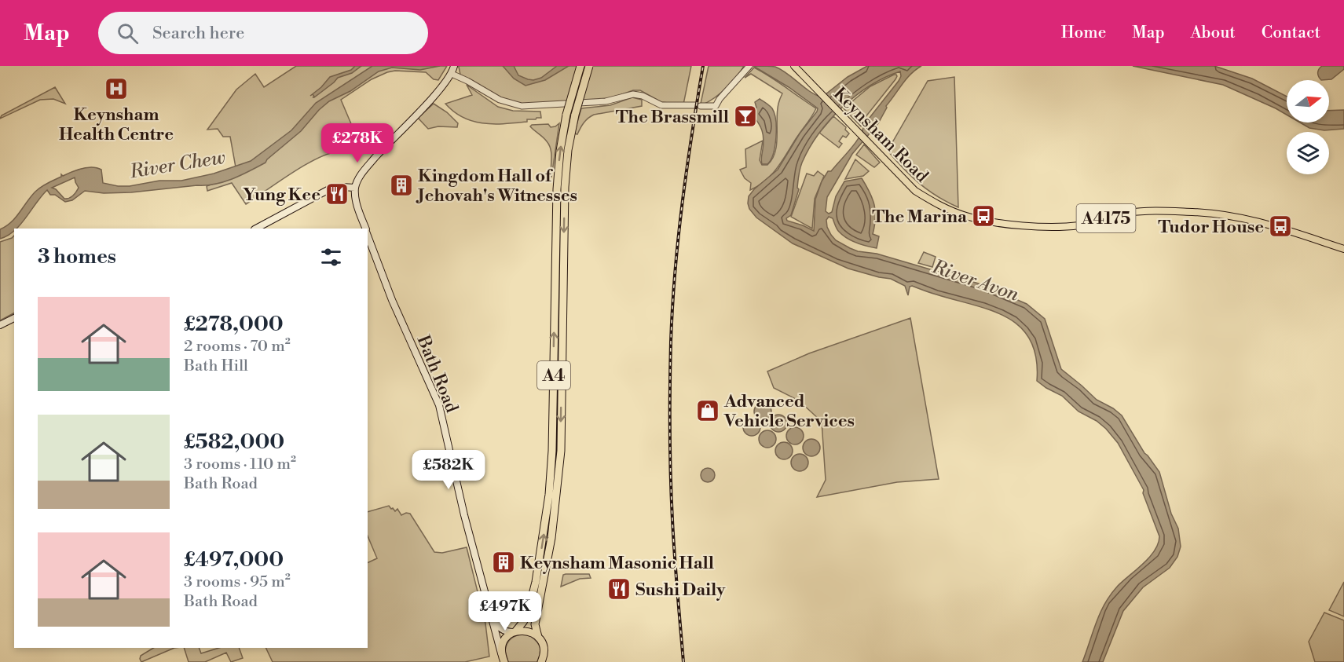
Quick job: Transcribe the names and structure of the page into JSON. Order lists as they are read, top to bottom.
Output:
{
  "streets": {
    "highway": ["A4"],
    "main road": ["Keynsham Road", "A4175", "Bath Road"]
  },
  "crossings": [
    ["Bath Road", "A4"]
  ],
  "water": ["River Chew", "River Avon"],
  "places": {
    "hospital": ["Keynsham Health Centre"],
    "bar": ["The Brassmill"],
    "building": ["Kingdom Hall of Jehovah's Witnesses", "Keynsham Masonic Hall"],
    "restaurant": ["Yung Kee", "Sushi Daily"],
    "bus stop": ["The Marina", "Tudor House"],
    "shop": ["Advanced Vehicle Services"]
  },
  "north": "right",
  "page": {
    "header": "Map",
    "search": "Search here",
    "nav": [
      "Home",
      "Map",
      "About",
      "Contact"
    ],
    "price": ["£278K", "£582K", "£497K"],
    "heading": "3 homes",
    "list": [
      {
        "name": "£278,000",
        "note": "2 rooms · 70 m² · Bath Hill"
      },
      {
        "name": "£582,000",
        "note": "3 rooms · 110 m² · Bath Road"
      },
      {
        "name": "£497,000",
        "note": "3 rooms · 95 m² · Bath Road"
      }
    ]
  }
}
